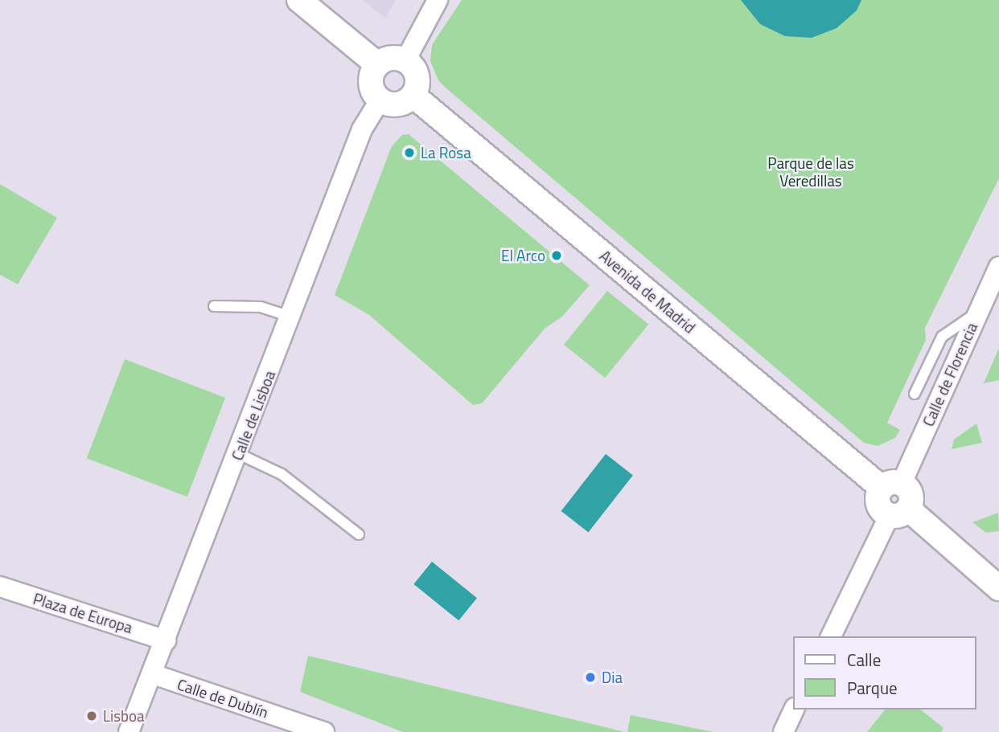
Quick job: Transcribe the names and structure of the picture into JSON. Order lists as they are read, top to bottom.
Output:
{
  "streets": {
    "street": [
      "Avenida de Madrid",
      "Calle de Florencia",
      "Calle de Lisboa",
      "Plaza de Europa",
      "Calle de Dublín"
    ]
  },
  "crossings": [
    ["Avenida de Madrid", "Calle de Florencia"],
    ["Avenida de Madrid", "Calle de Lisboa"],
    ["Calle de Lisboa", "Plaza de Europa"],
    ["Calle de Lisboa", "Calle de Dublín"]
  ],
  "parks": ["Parque de las Veredillas"],
  "places": [
    "La Rosa",
    "El Arco",
    "Dia",
    "Lisboa"
  ],
  "legend": ["Calle", "Parque"]
}
